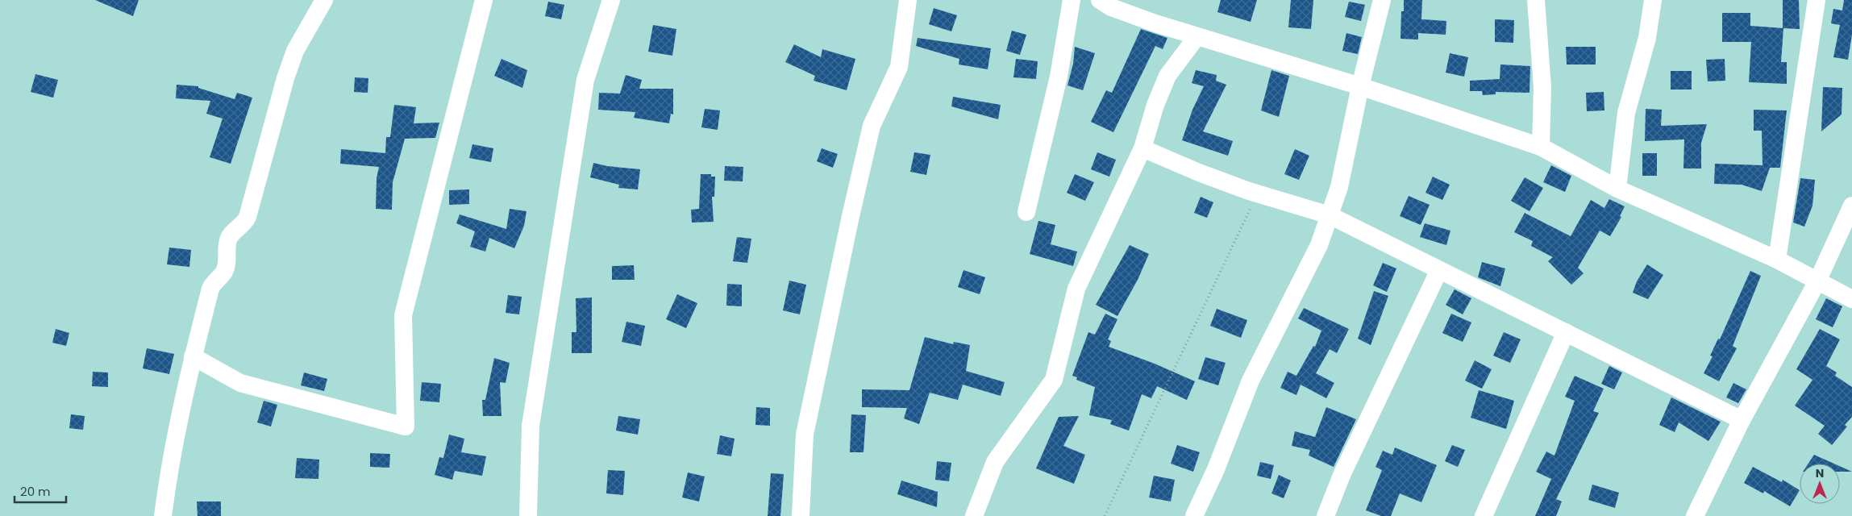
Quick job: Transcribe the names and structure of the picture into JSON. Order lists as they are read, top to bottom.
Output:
{
  "scale_bar": "20 m",
  "north": "top"
}
